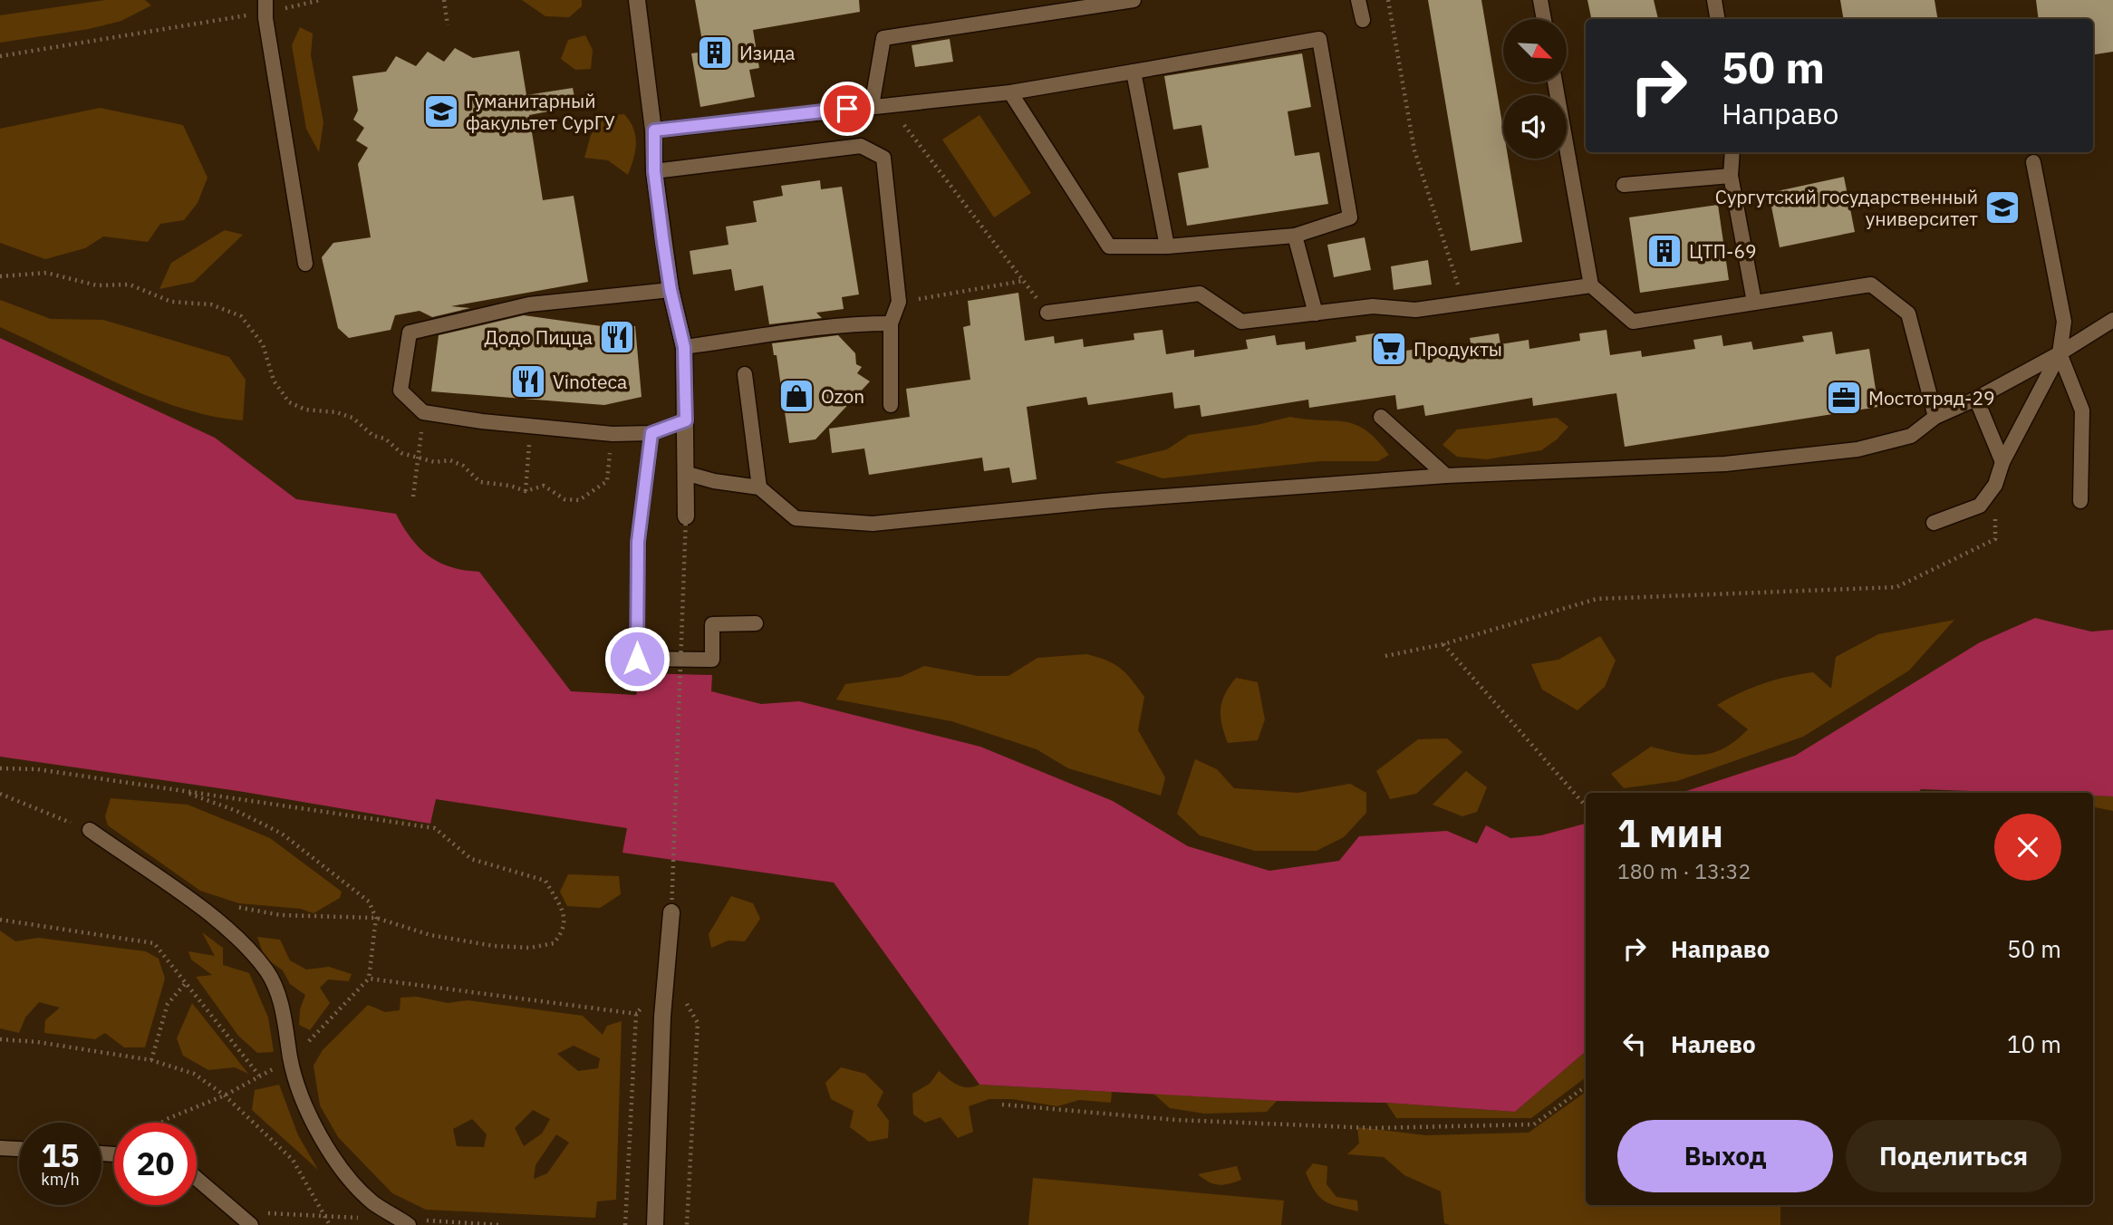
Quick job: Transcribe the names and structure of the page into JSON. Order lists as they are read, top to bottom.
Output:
{
  "places": {
    "building": ["Изида", "ЦТП-69"],
    "school or university": ["Гуманитарный факультет СурГУ", "Сургутский государственный университет"],
    "restaurant": ["Додо Пицца", "Vinoteca"],
    "supermarket": ["Продукты"],
    "shop": ["Ozon"],
    "office": ["Мостотряд-29"]
  },
  "north": "bottom right",
  "page": {
    "turn": ["50 m", "Направо"],
    "heading": ["1 мин", "180 m · 13:32"],
    "list": [
      {
        "name": "Направо",
        "value": "50 m"
      },
      {
        "name": "Налево",
        "value": "10 m"
      }
    ],
    "buttons": ["Выход", "Поделиться"],
    "speed": "15 km/h",
    "limit": "20"
  }
}
